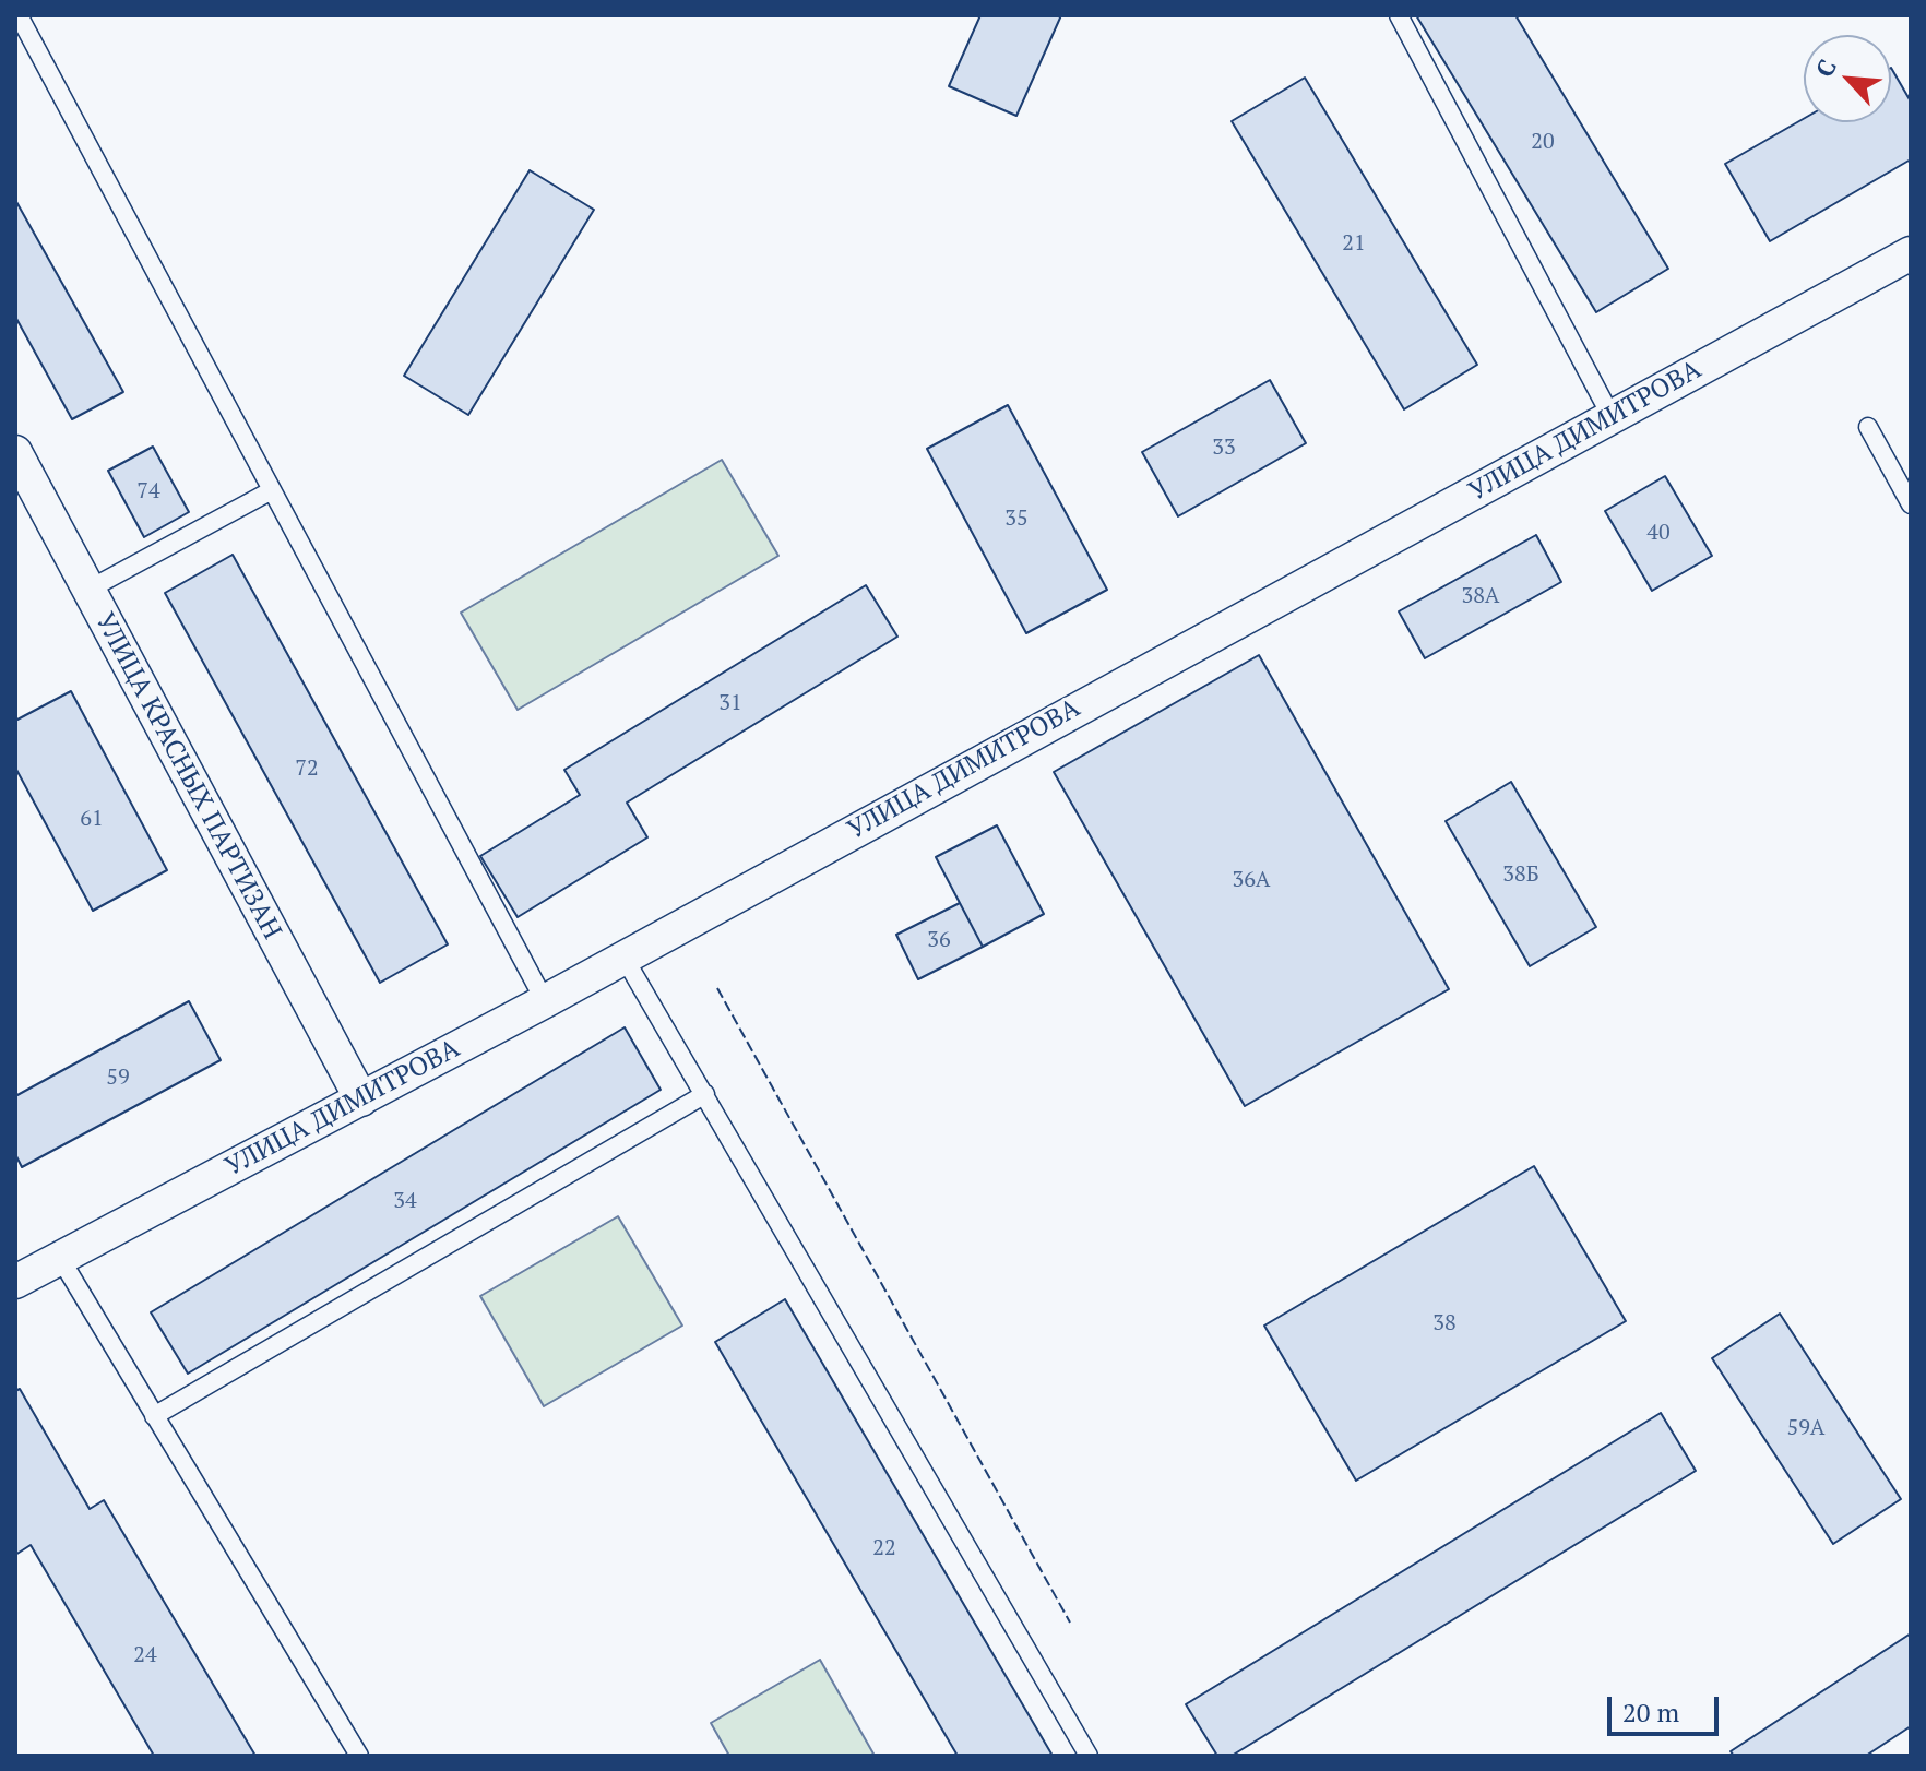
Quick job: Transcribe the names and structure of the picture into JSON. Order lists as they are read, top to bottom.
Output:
{
  "streets": {
    "street": ["УЛИЦА ДИМИТРОВА", "УЛИЦА КРАСНЫХ ПАРТИЗАН"]
  },
  "crossings": [
    ["УЛИЦА ДИМИТРОВА", "УЛИЦА КРАСНЫХ ПАРТИЗАН"]
  ],
  "house_numbers": [
    "20",
    "21",
    "33",
    "74",
    "35",
    "40",
    "38А",
    "31",
    "72",
    "61",
    "38Б",
    "36А",
    "36",
    "59",
    "34",
    "38",
    "59А",
    "22",
    "24"
  ],
  "scale_bar": "20 m",
  "north": "top left"
}
